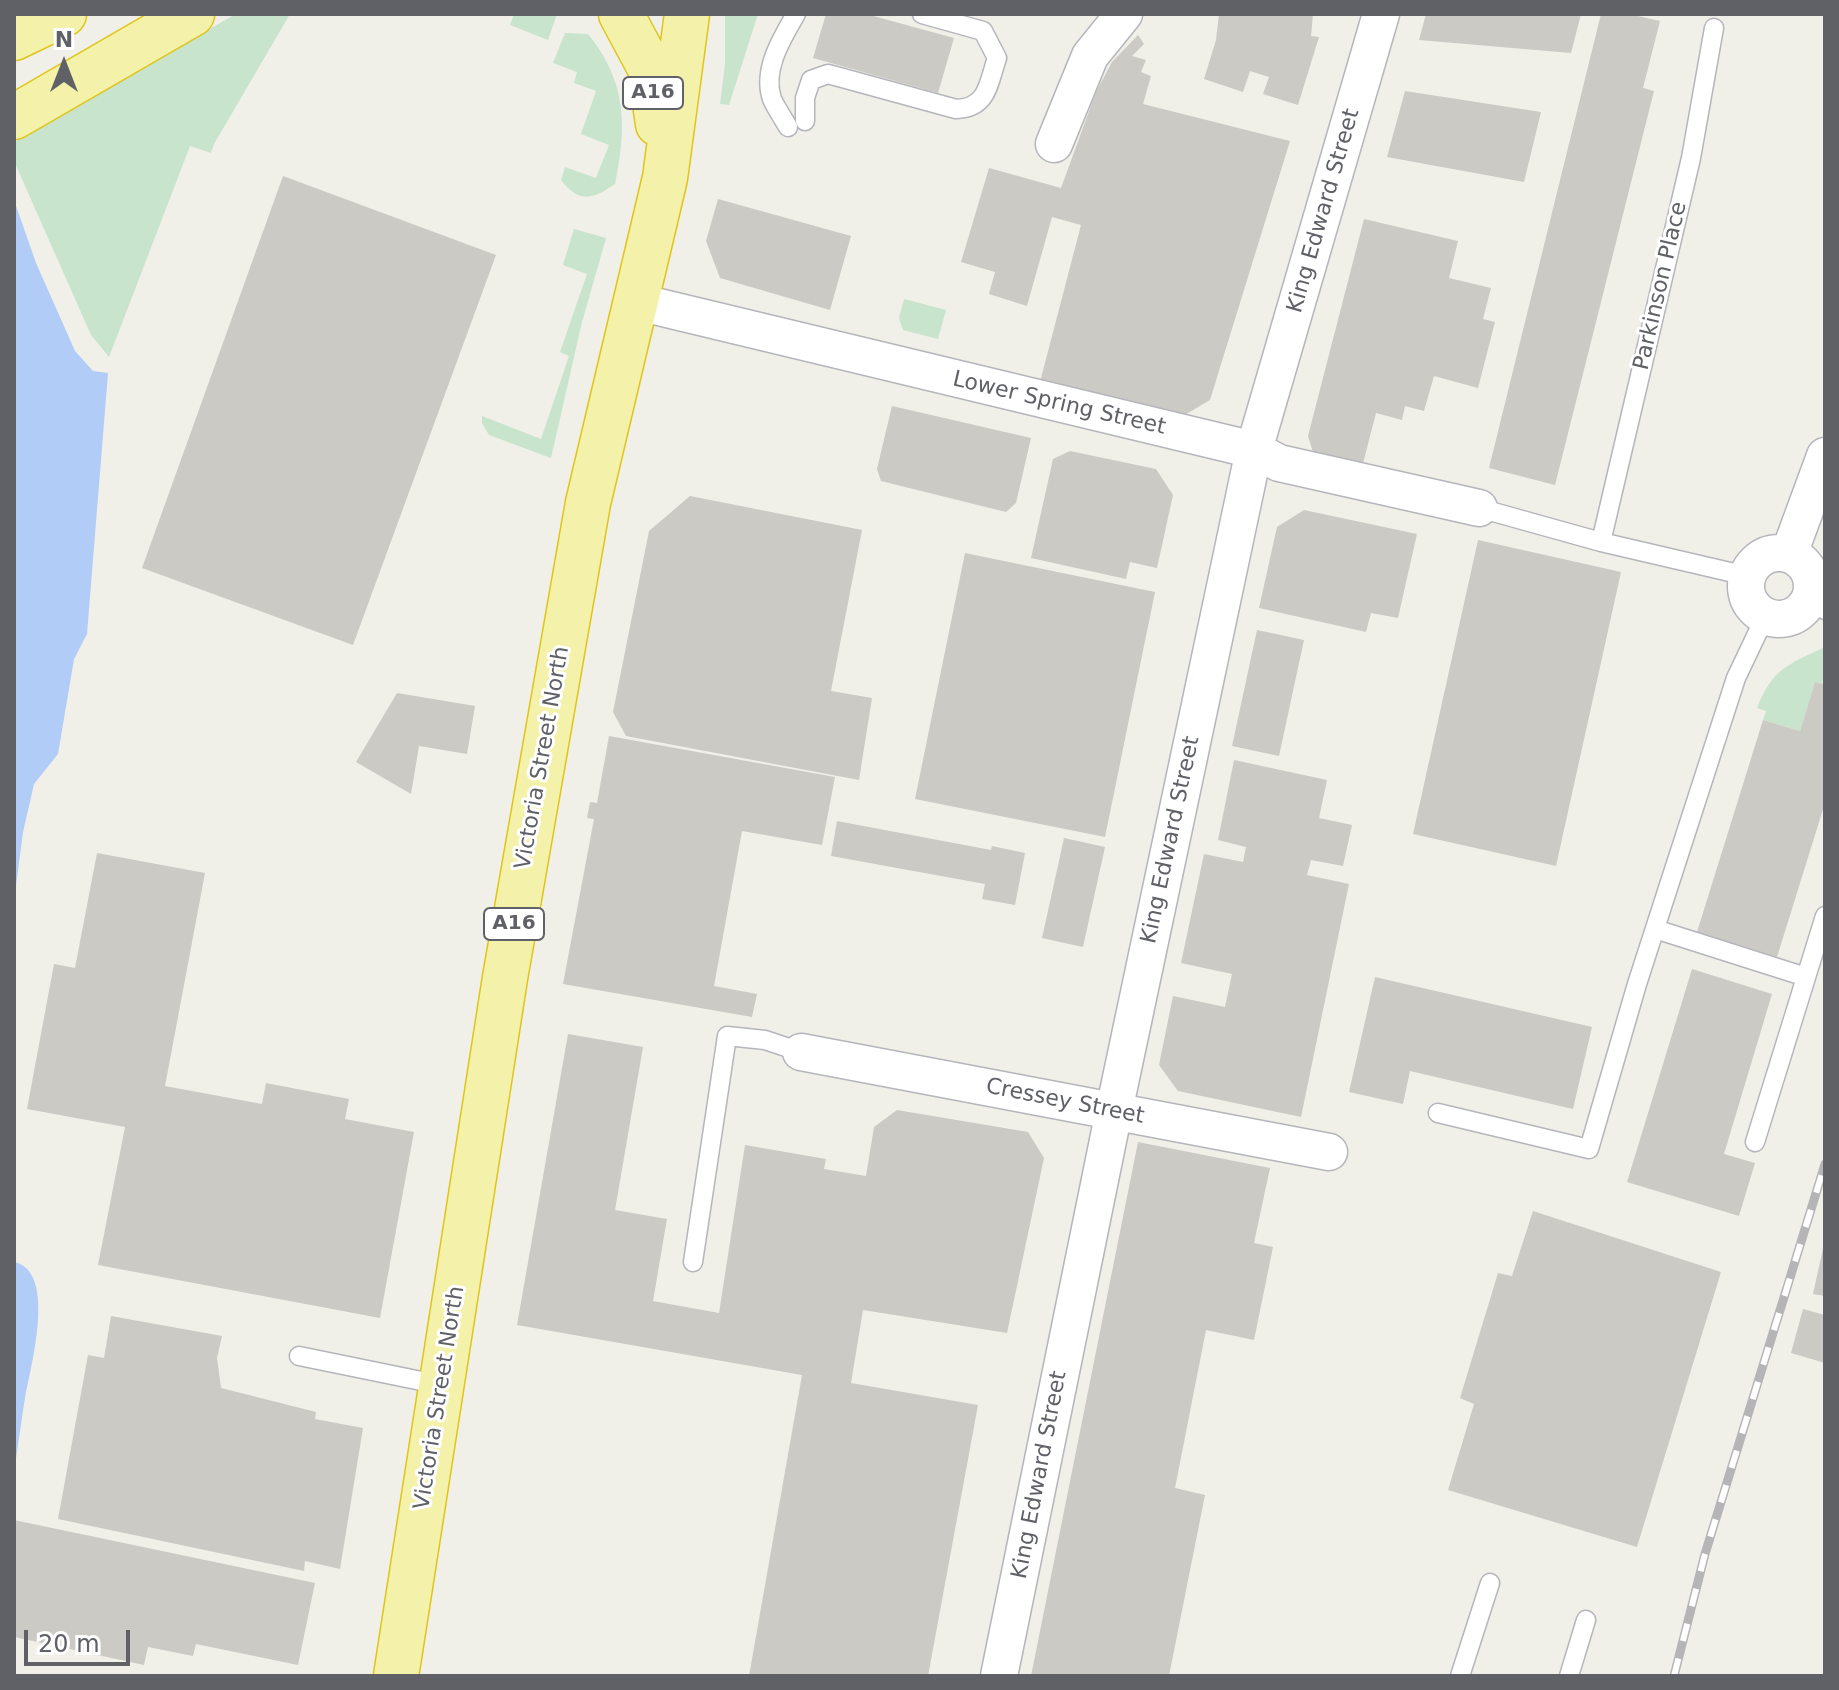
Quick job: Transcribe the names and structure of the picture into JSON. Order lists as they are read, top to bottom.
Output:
{
  "streets": {
    "highway": ["A16", "Victoria Street North"],
    "street": ["King Edward Street", "Lower Spring Street", "Cressey Street"],
    "lane": ["Parkinson Place"]
  },
  "crossings": [
    ["King Edward Street", "Lower Spring Street"],
    ["King Edward Street", "Cressey Street"],
    ["Lower Spring Street", "Victoria Street North"]
  ],
  "scale_bar": "20 m",
  "north": "top"
}
